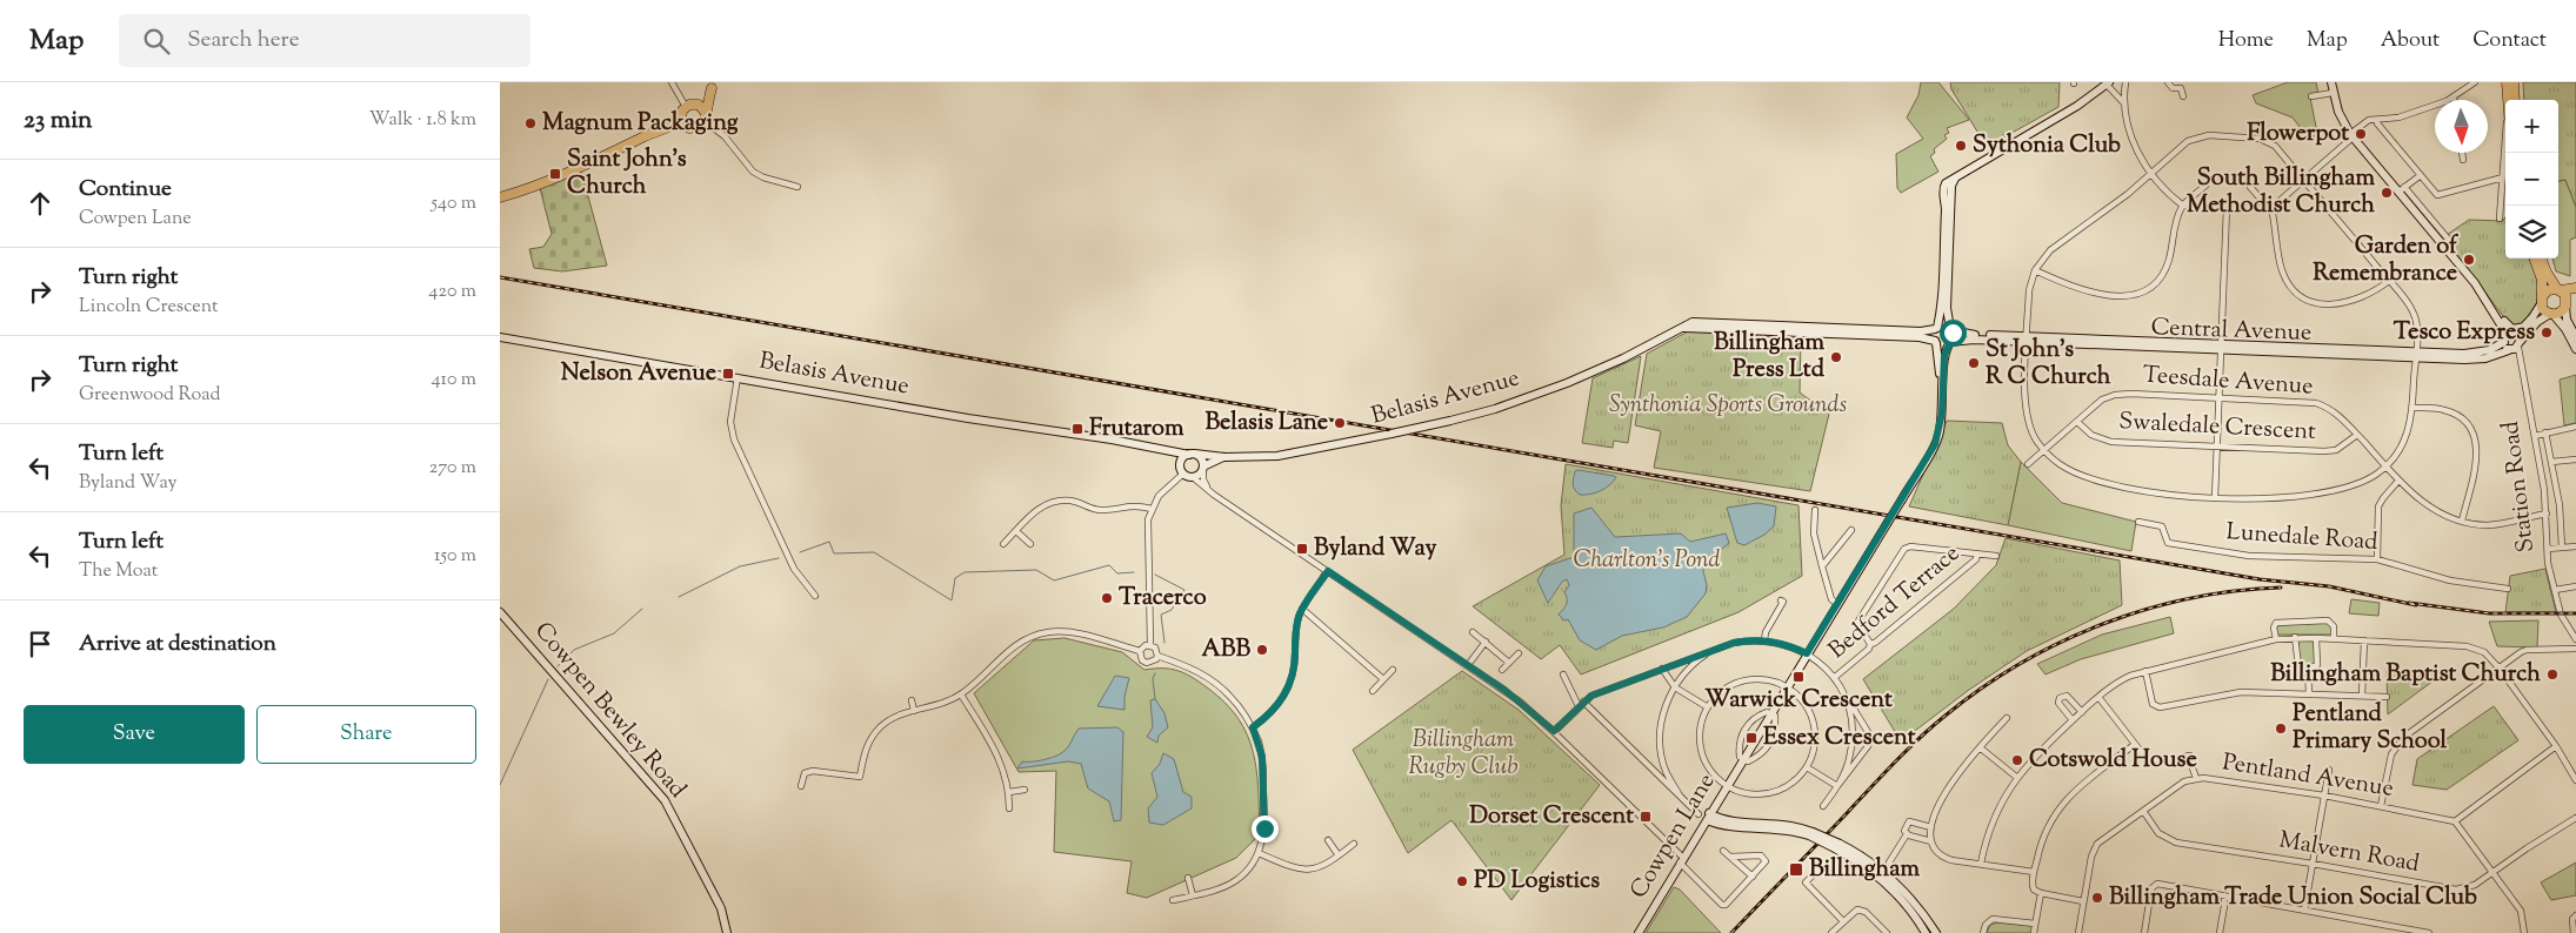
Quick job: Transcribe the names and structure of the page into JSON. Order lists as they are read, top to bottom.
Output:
{
  "streets": {
    "street": [
      "Central Avenue",
      "Belasis Avenue",
      "Teesdale Avenue",
      "Swaledale Crescent",
      "Station Road",
      "Lunedale Road",
      "Bedford Terrace",
      "Cowpen Bewley Road",
      "Pentland Avenue",
      "Cowpen Lane",
      "Malvern Road"
    ]
  },
  "crossings": [
    ["Central Avenue", "Belasis Avenue"],
    ["Central Avenue", "Station Road"],
    ["Central Avenue", "Cowpen Lane"],
    ["Teesdale Avenue", "Swaledale Crescent"],
    ["Teesdale Avenue", "Station Road"],
    ["Pentland Avenue", "Malvern Road"]
  ],
  "parks": ["Synthonia Sports Grounds", "Charlton's Pond", "Billingham Rugby Club"],
  "places": {
    "other": [
      "Magnum Packaging",
      "Flowerpot",
      "Sythonia Club",
      "South Billingham Methodist Church",
      "Garden of Remembrance",
      "Tesco Express",
      "Billingham Press Ltd",
      "St John's R C Church",
      "Belasis Lane",
      "Tracerco",
      "ABB",
      "Billingham Baptist Church",
      "Pentland Primary School",
      "Cotswold House",
      "PD Logistics",
      "Billingham Trade Union Social Club"
    ],
    "transit": [
      "Saint John's Church",
      "Nelson Avenue",
      "Frutarom",
      "Byland Way",
      "Warwick Crescent",
      "Essex Crescent",
      "Dorset Crescent",
      "Billingham"
    ]
  },
  "north": "bottom",
  "page": {
    "header": "Map",
    "search": "Search here",
    "nav": [
      "Home",
      "Map",
      "About",
      "Contact"
    ],
    "heading": ["23 min", "Walk · 1.8 km"],
    "map_buttons": ["+", "−"],
    "list": [
      ["Continue", "Cowpen Lane", "540 m"],
      ["Turn right", "Lincoln Crescent", "420 m"],
      ["Turn right", "Greenwood Road", "410 m"],
      ["Turn left", "Byland Way", "270 m"],
      ["Turn left", "The Moat", "150 m"],
      "Arrive at destination"
    ],
    "buttons": ["Save", "Share"]
  }
}
